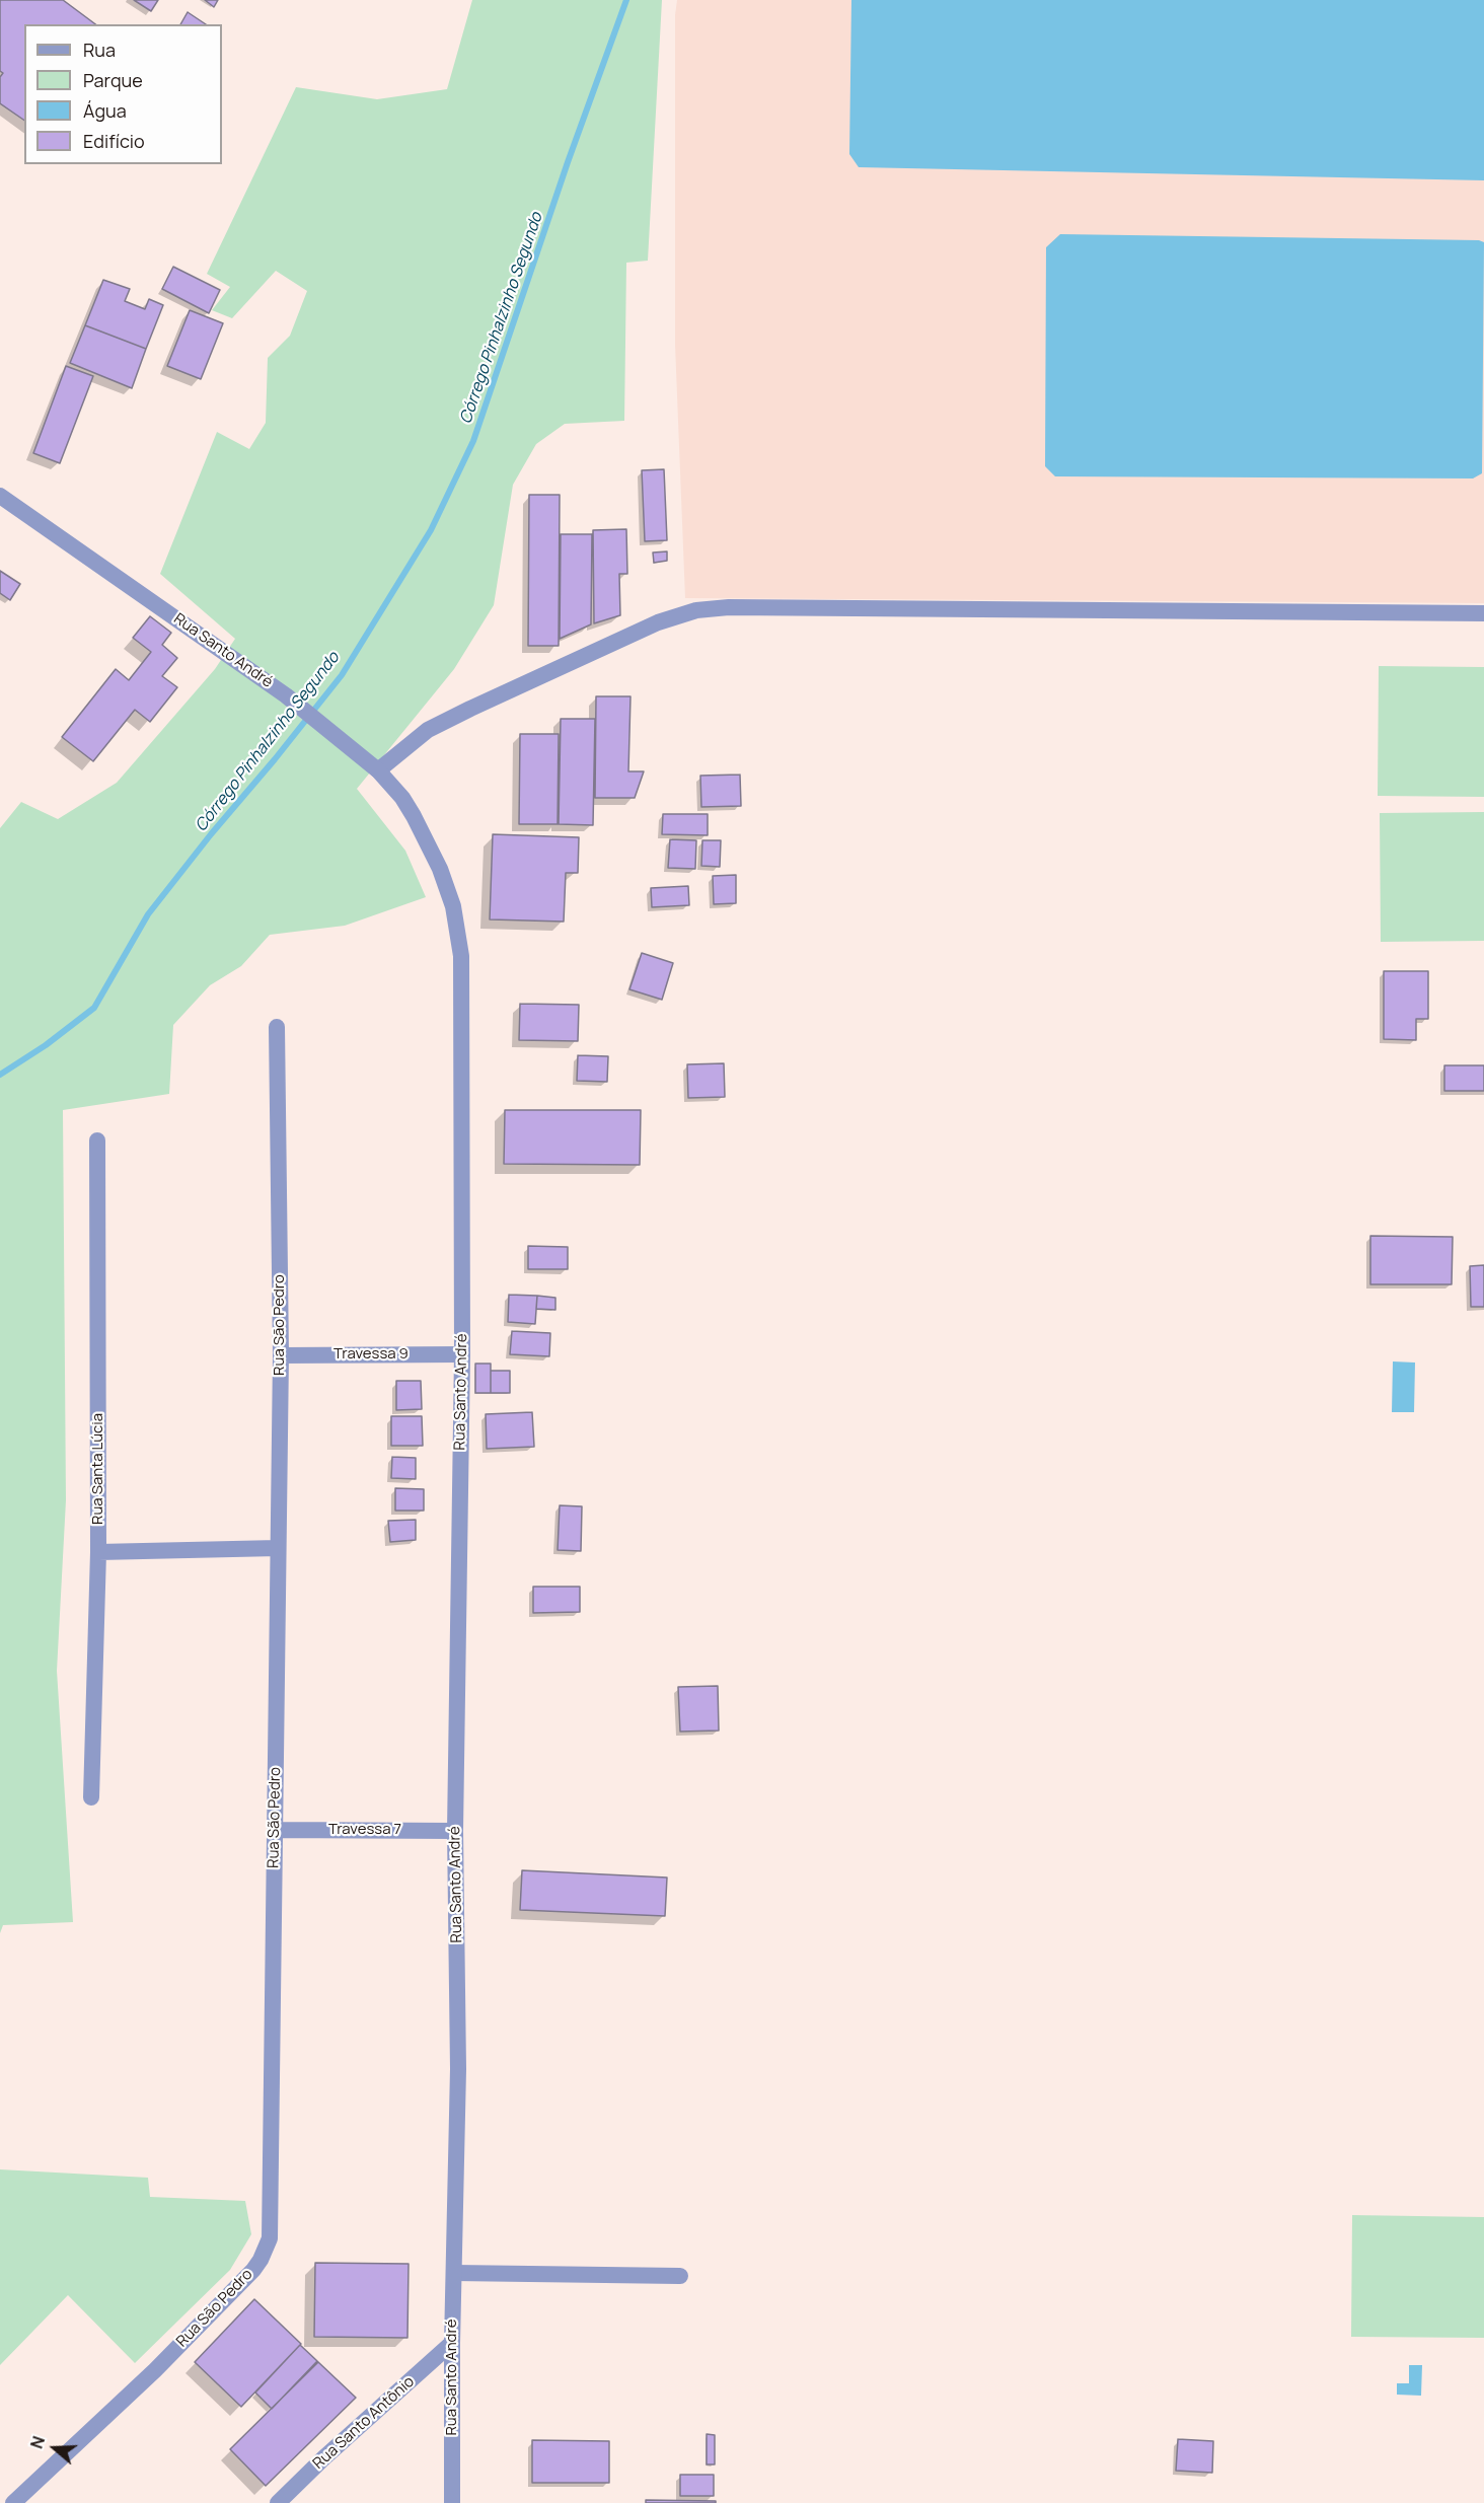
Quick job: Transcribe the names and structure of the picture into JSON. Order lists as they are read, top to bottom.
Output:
{
  "streets": {
    "street": [
      "Rua Santo André",
      "Rua São Pedro",
      "Travessa 9",
      "Rua Santa Lúcia",
      "Travessa 7",
      "Rua Santo Antônio"
    ]
  },
  "crossings": [
    ["Rua Santo André", "Travessa 9"],
    ["Rua Santo André", "Travessa 7"],
    ["Rua Santo André", "Rua Santo Antônio"],
    ["Rua São Pedro", "Travessa 9"],
    ["Rua São Pedro", "Travessa 7"]
  ],
  "water": ["Córrego Pinhalzinho Segundo"],
  "legend": [
    "Rua",
    "Parque",
    "Água",
    "Edifício"
  ],
  "north": "left"
}
